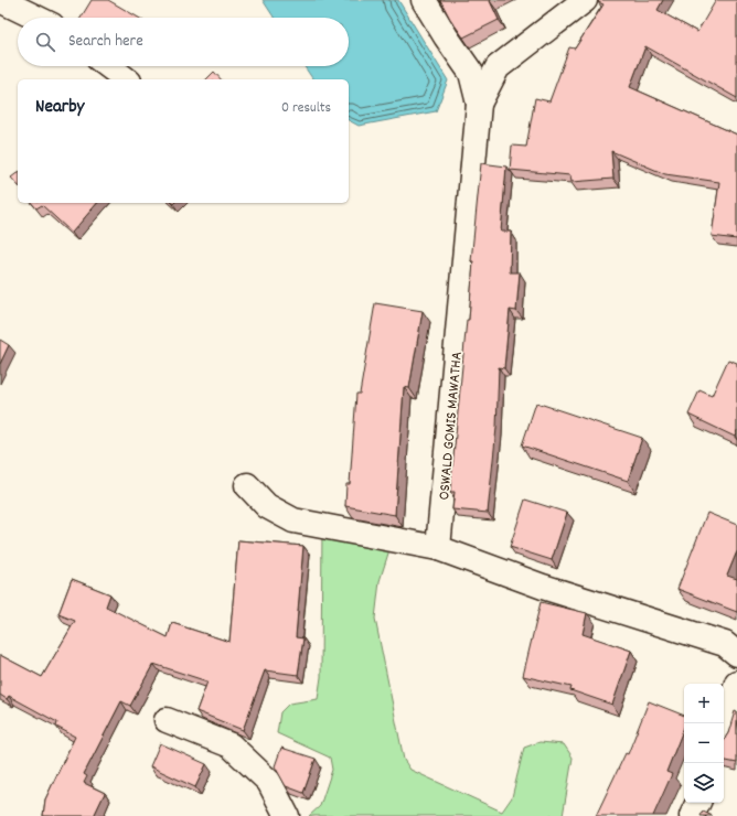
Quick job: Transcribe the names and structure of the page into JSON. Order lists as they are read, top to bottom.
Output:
{
  "streets": {
    "street": ["OSWALD GOMIS MAWATHA"]
  },
  "page": {
    "search": "Search here",
    "heading": ["Nearby", "0 results"],
    "map_buttons": ["+", "−"]
  }
}
